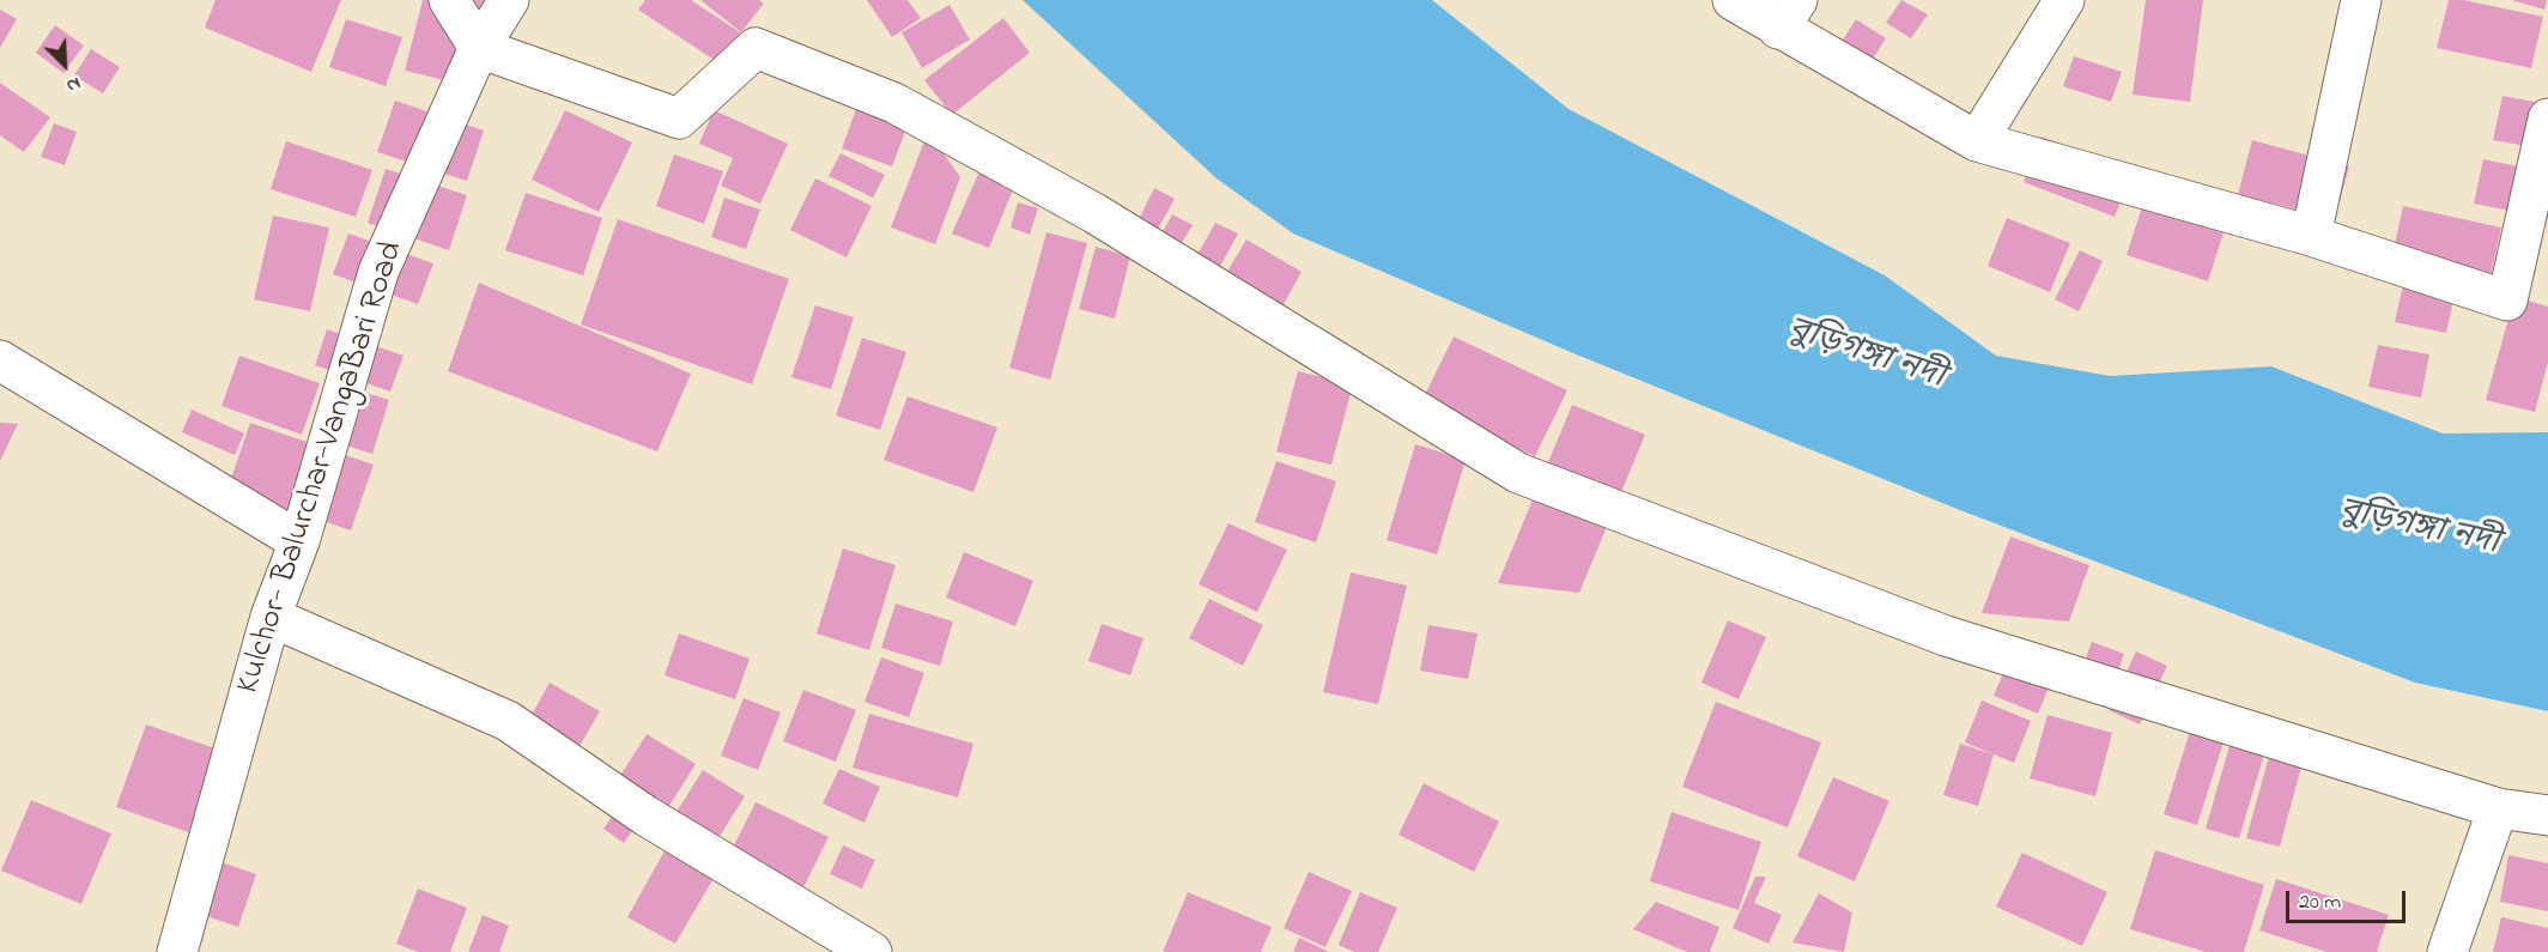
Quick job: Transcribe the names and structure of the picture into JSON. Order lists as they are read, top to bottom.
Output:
{
  "streets": {
    "street": ["Kulchor- Balurchar-VangaBari Road"]
  },
  "water": ["বুড়িগঙ্গা নদী"],
  "scale_bar": "20 m",
  "north": "bottom right"
}
